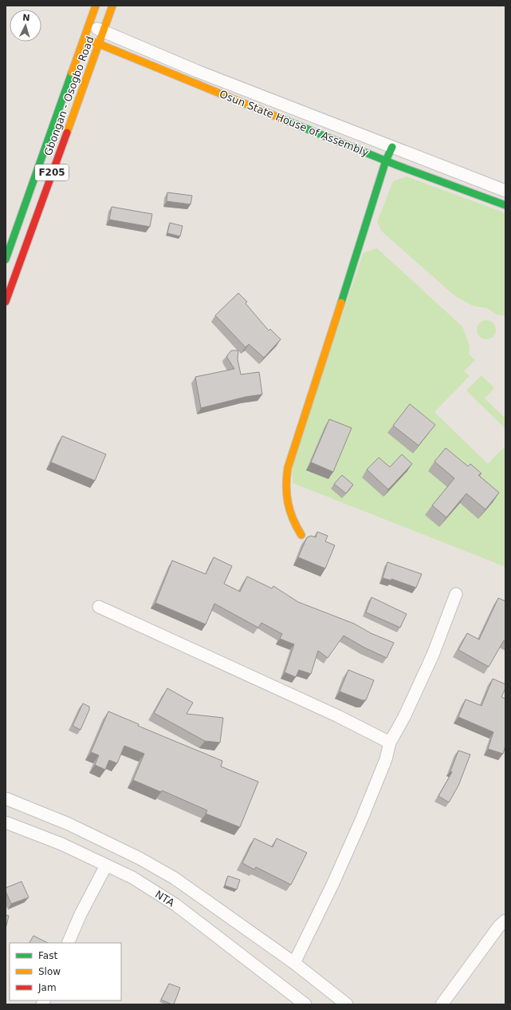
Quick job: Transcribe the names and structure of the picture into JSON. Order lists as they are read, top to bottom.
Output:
{
  "streets": {
    "street": [
      "Gbongan - Osogbo Road",
      "Osun State House of Assembly",
      "F205",
      "NTA"
    ]
  },
  "crossings": [
    ["Gbongan - Osogbo Road", "Osun State House of Assembly"]
  ],
  "legend": ["Fast", "Slow", "Jam"],
  "north": "top"
}
